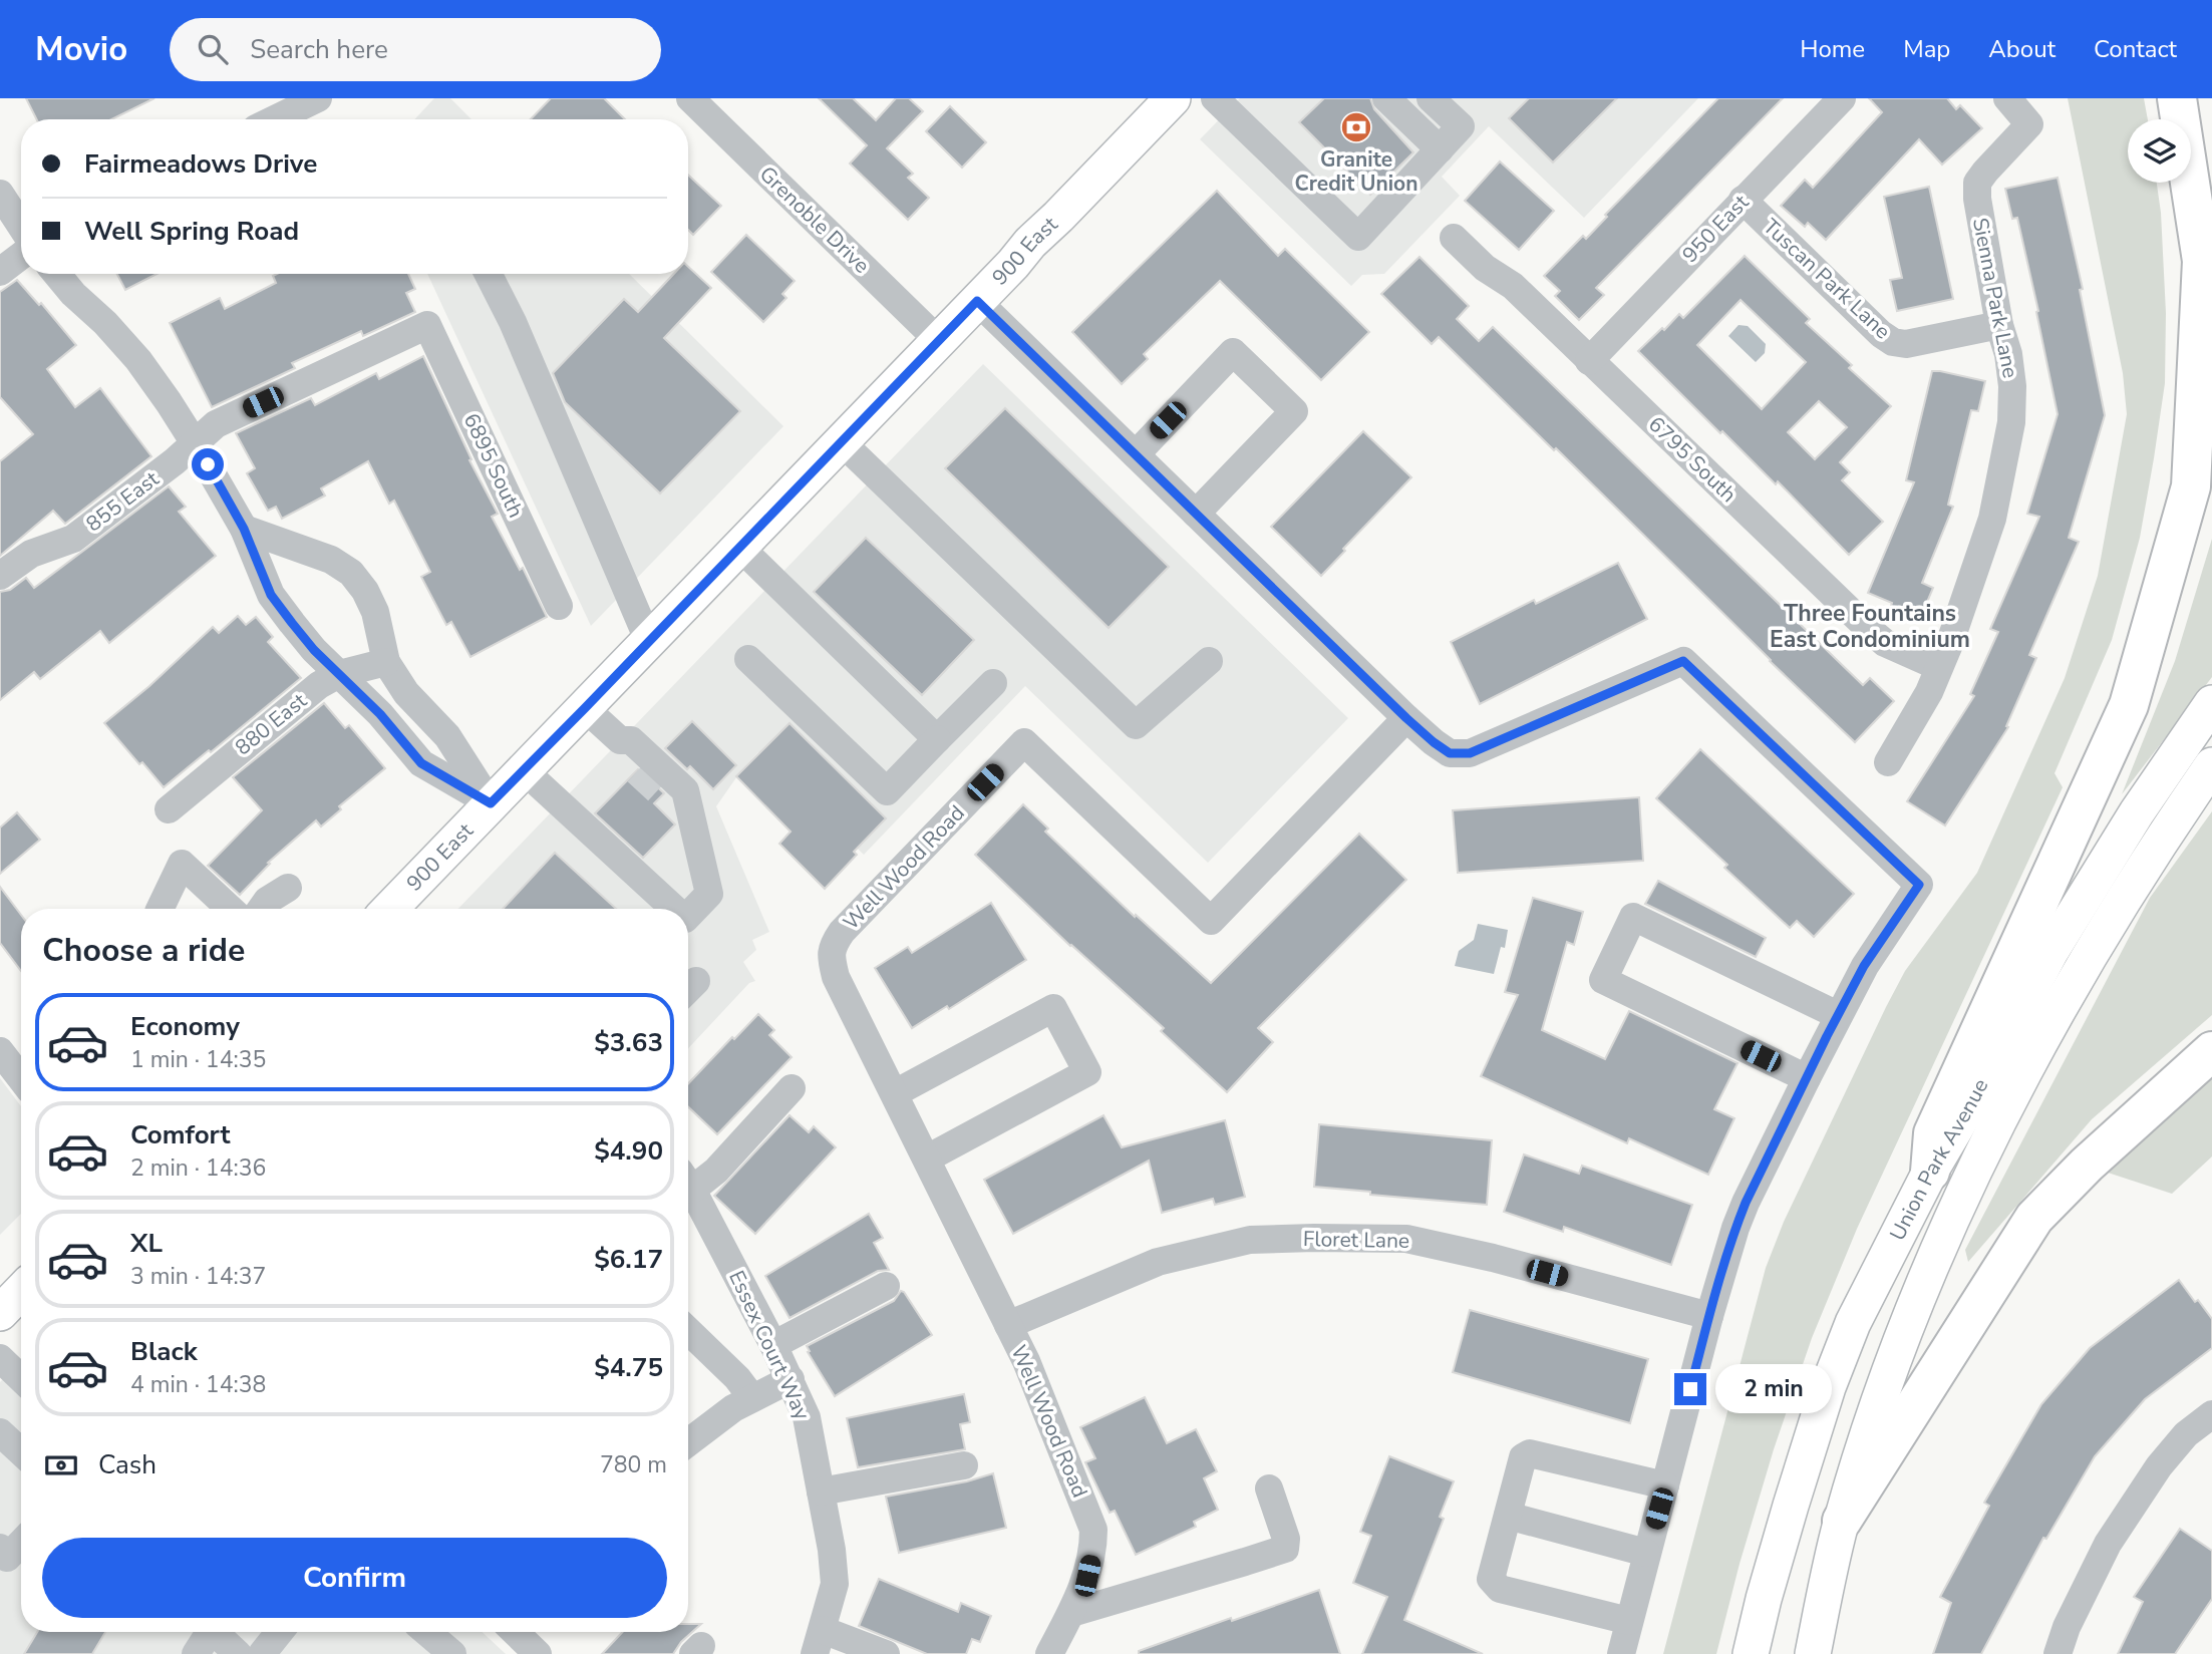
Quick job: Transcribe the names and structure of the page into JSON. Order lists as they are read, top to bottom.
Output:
{
  "streets": {
    "main road": ["900 East", "Union Park Avenue"],
    "street": [
      "Grenoble Drive",
      "950 East",
      "Tuscan Park Lane",
      "Sienna Park Lane",
      "6795 South",
      "6895 South",
      "855 East",
      "880 East",
      "Well Wood Road",
      "Floret Lane",
      "Essex Court Way"
    ]
  },
  "crossings": [
    ["Grenoble Drive", "900 East"],
    ["950 East", "Tuscan Park Lane"],
    ["950 East", "6795 South"],
    ["Tuscan Park Lane", "Sienna Park Lane"],
    ["Sienna Park Lane", "6795 South"],
    ["6895 South", "855 East"],
    ["Well Wood Road", "Floret Lane"]
  ],
  "districts": ["Three Fountains East Condominium"],
  "places": {
    "bank": ["Granite Credit Union"]
  },
  "page": {
    "header": "Movio",
    "search": "Search here",
    "nav": [
      "Home",
      "Map",
      "About",
      "Contact"
    ],
    "banner": ["Fairmeadows Drive", "Well Spring Road"],
    "heading": "Choose a ride",
    "list": [
      {
        "name": "Economy",
        "note": "1 min · 14:35",
        "value": "$3.63"
      },
      {
        "name": "Comfort",
        "note": "2 min · 14:36",
        "value": "$4.90"
      },
      {
        "name": "XL",
        "note": "3 min · 14:37",
        "value": "$6.17"
      },
      {
        "name": "Black",
        "note": "4 min · 14:38",
        "value": "$4.75"
      }
    ],
    "bubble": "2 min",
    "pay": ["Cash", "780 m"],
    "buttons": "Confirm"
  }
}
